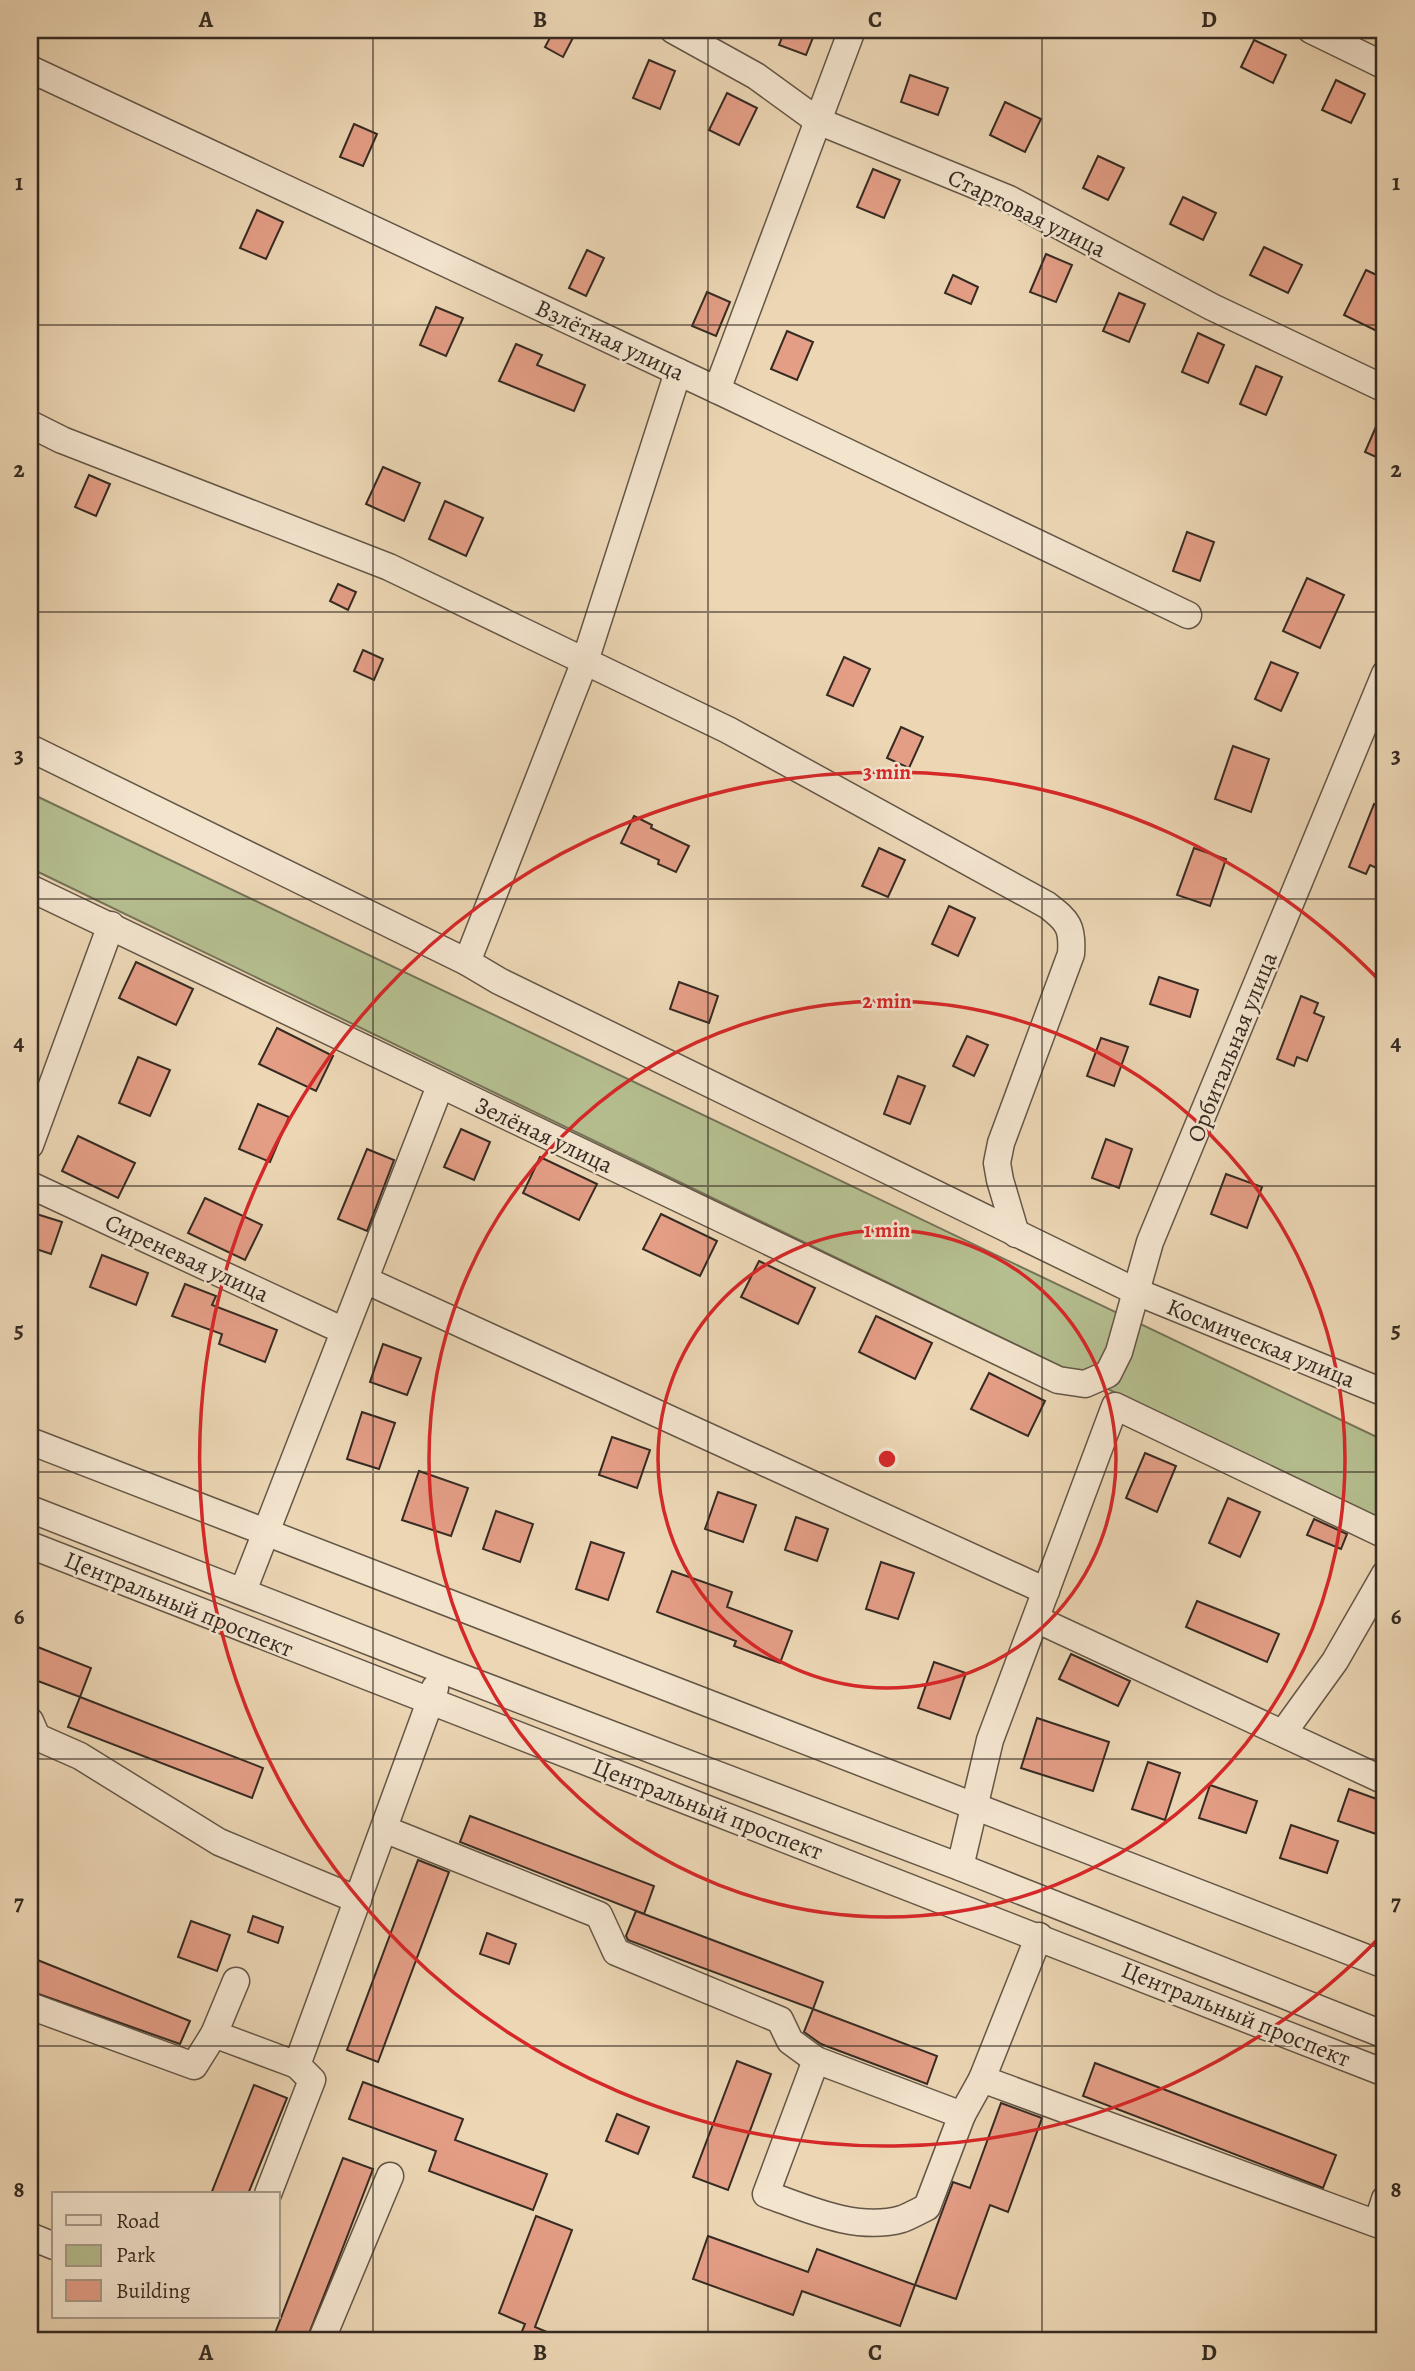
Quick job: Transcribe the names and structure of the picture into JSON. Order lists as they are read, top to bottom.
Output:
{
  "streets": {
    "street": [
      "Стартовая улица",
      "Взлётная улица",
      "Орбитальная улица",
      "Зелёная улица",
      "Сиреневая улица",
      "Космическая улица",
      "Центральный проспект"
    ]
  },
  "crossings": [
    ["Орбитальная улица", "Зелёная улица"],
    ["Орбитальная улица", "Космическая улица"]
  ],
  "legend": ["Road", "Park", "Building"],
  "grid": {
    "columns": [
      "A",
      "B",
      "C",
      "D"
    ],
    "rows": [
      "1",
      "2",
      "3",
      "4",
      "5",
      "6",
      "7",
      "8"
    ]
  },
  "rings": ["3 min", "2 min", "1 min"]
}
